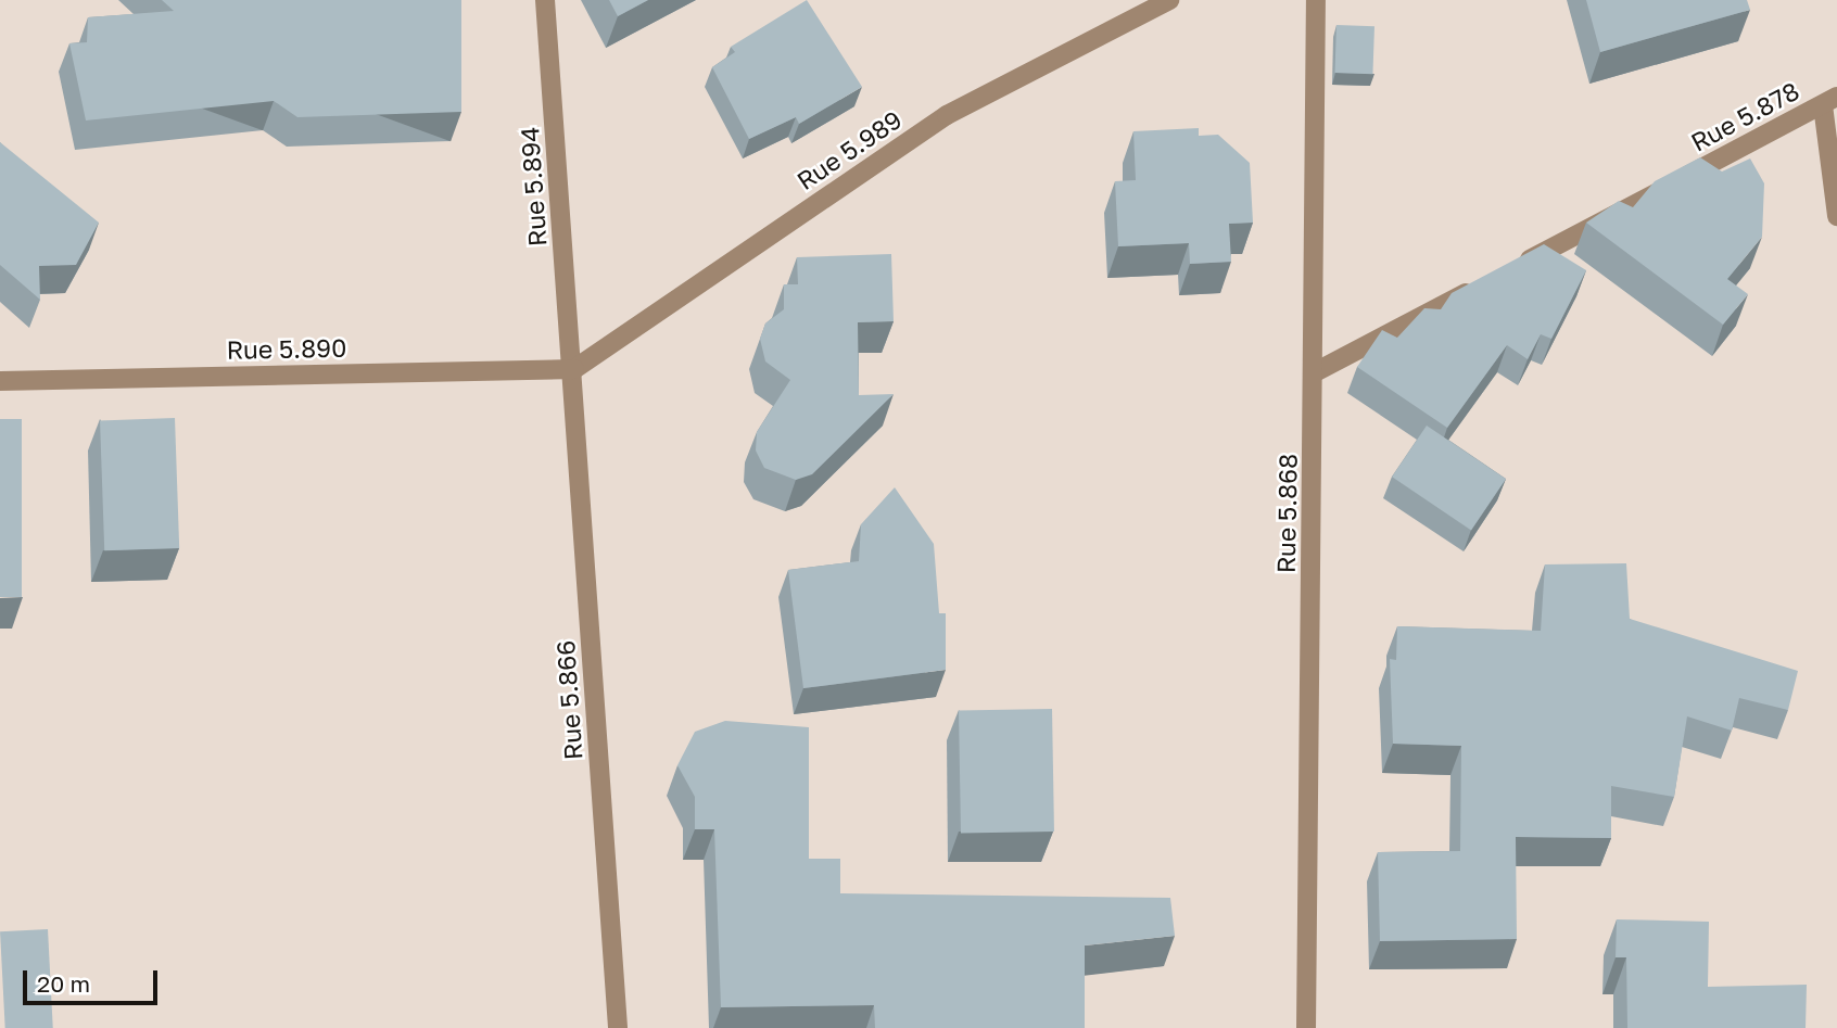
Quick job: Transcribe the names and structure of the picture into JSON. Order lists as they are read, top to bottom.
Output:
{
  "streets": {
    "street": [
      "Rue 5.878",
      "Rue 5.989",
      "Rue 5.894",
      "Rue 5.890",
      "Rue 5.868",
      "Rue 5.866"
    ]
  },
  "crossings": [
    ["Rue 5.989", "Rue 5.894"],
    ["Rue 5.989", "Rue 5.890"],
    ["Rue 5.989", "Rue 5.866"],
    ["Rue 5.894", "Rue 5.890"],
    ["Rue 5.894", "Rue 5.866"],
    ["Rue 5.890", "Rue 5.866"]
  ],
  "scale_bar": "20 m"
}
